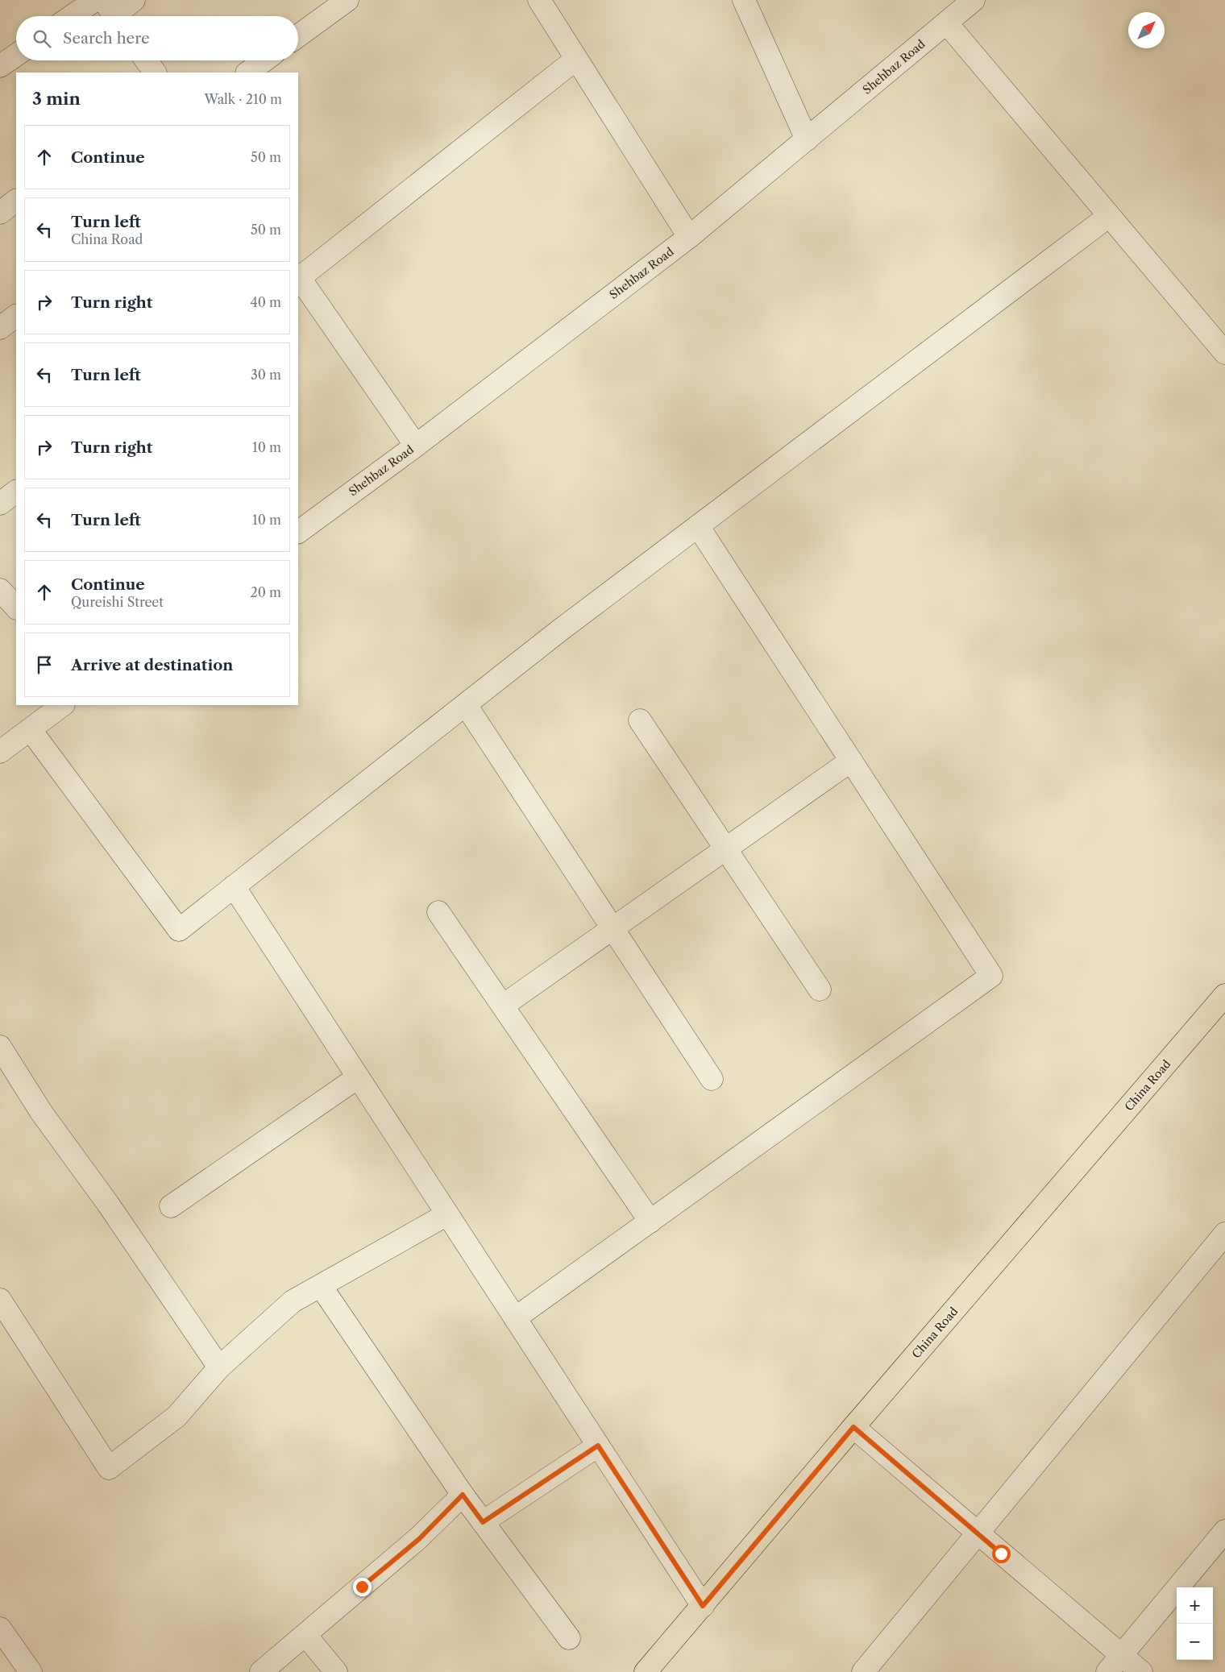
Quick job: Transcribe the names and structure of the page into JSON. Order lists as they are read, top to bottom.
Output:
{
  "streets": {
    "main road": ["China Road"],
    "street": ["Shehbaz Road"]
  },
  "north": "top right",
  "page": {
    "search": "Search here",
    "heading": ["3 min", "Walk · 210 m"],
    "list": [
      ["Continue", "50 m"],
      ["Turn left", "China Road", "50 m"],
      ["Turn right", "40 m"],
      ["Turn left", "30 m"],
      ["Turn right", "10 m"],
      ["Turn left", "10 m"],
      ["Continue", "Qureishi Street", "20 m"],
      "Arrive at destination"
    ],
    "map_buttons": ["+", "−"]
  }
}
